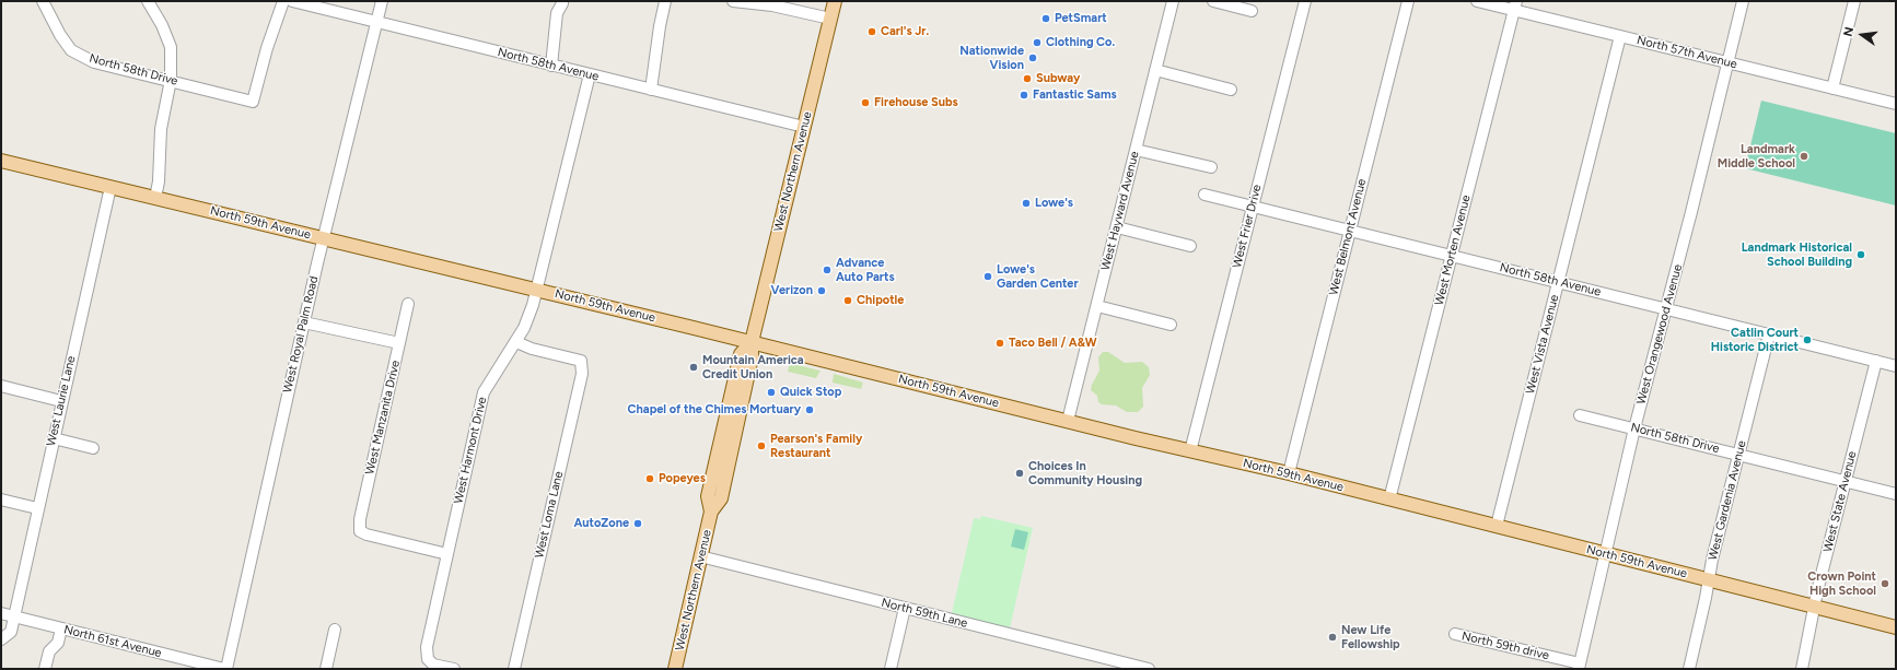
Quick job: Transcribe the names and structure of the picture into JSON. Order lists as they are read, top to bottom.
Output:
{
  "streets": {
    "main road": ["West Northern Avenue", "North 59th Avenue"],
    "street": [
      "North 57th Avenue",
      "North 58th Avenue",
      "North 58th Drive",
      "West Hayward Avenue",
      "West Frier Drive",
      "West Belmont Avenue",
      "West Morten Avenue",
      "West Royal Palm Road",
      "West Orangewood Avenue",
      "West Vista Avenue",
      "West Laurie Lane",
      "West Manzanita Drive",
      "West Harmont Drive",
      "West Gardenia Avenue",
      "West State Avenue",
      "West Loma Lane",
      "North 59th Lane",
      "North 61st Avenue",
      "North 59th drive"
    ]
  },
  "crossings": [
    ["North 57th Avenue", "West Morten Avenue"],
    ["North 57th Avenue", "West Orangewood Avenue"],
    ["North 57th Avenue", "West Vista Avenue"],
    ["North 58th Avenue", "West Northern Avenue"],
    ["North 58th Avenue", "West Frier Drive"],
    ["North 58th Avenue", "West Belmont Avenue"],
    ["North 58th Avenue", "West Morten Avenue"],
    ["North 58th Avenue", "West Royal Palm Road"],
    ["North 58th Avenue", "West Orangewood Avenue"],
    ["North 58th Avenue", "West Vista Avenue"],
    ["North 58th Avenue", "West Harmont Drive"],
    ["North 58th Avenue", "West Gardenia Avenue"],
    ["North 58th Avenue", "West State Avenue"],
    ["North 58th Drive", "West Orangewood Avenue"],
    ["North 58th Drive", "West Gardenia Avenue"],
    ["North 58th Drive", "West State Avenue"],
    ["West Northern Avenue", "North 59th Avenue"],
    ["West Northern Avenue", "North 59th Lane"],
    ["West Hayward Avenue", "North 59th Avenue"],
    ["North 59th Avenue", "West Frier Drive"],
    ["North 59th Avenue", "West Belmont Avenue"],
    ["North 59th Avenue", "West Morten Avenue"],
    ["North 59th Avenue", "West Royal Palm Road"],
    ["North 59th Avenue", "West Orangewood Avenue"],
    ["North 59th Avenue", "West Vista Avenue"],
    ["North 59th Avenue", "West Laurie Lane"],
    ["North 59th Avenue", "West Harmont Drive"],
    ["North 59th Avenue", "West Gardenia Avenue"],
    ["North 59th Avenue", "West State Avenue"],
    ["West Royal Palm Road", "North 61st Avenue"],
    ["West Orangewood Avenue", "North 59th drive"],
    ["West Laurie Lane", "North 61st Avenue"],
    ["West Manzanita Drive", "West Harmont Drive"],
    ["West Harmont Drive", "West Loma Lane"]
  ],
  "places": [
    "PetSmart",
    "Carl's Jr.",
    "Clothing Co.",
    "Nationwide Vision",
    "Subway",
    "Fantastic Sams",
    "Firehouse Subs",
    "Landmark Middle School",
    "Lowe's",
    "Landmark Historical School Building",
    "Advance Auto Parts",
    "Lowe's Garden Center",
    "Verizon",
    "Chipotle",
    "Catlin Court Historic District",
    "Taco Bell / A&W",
    "Mountain America Credit Union",
    "Quick Stop",
    "Chapel of the Chimes Mortuary",
    "Pearson's Family Restaurant",
    "Choices In Community Housing",
    "Popeyes",
    "AutoZone",
    "Crown Point High School",
    "New Life Fellowship"
  ],
  "north": "left"
}
